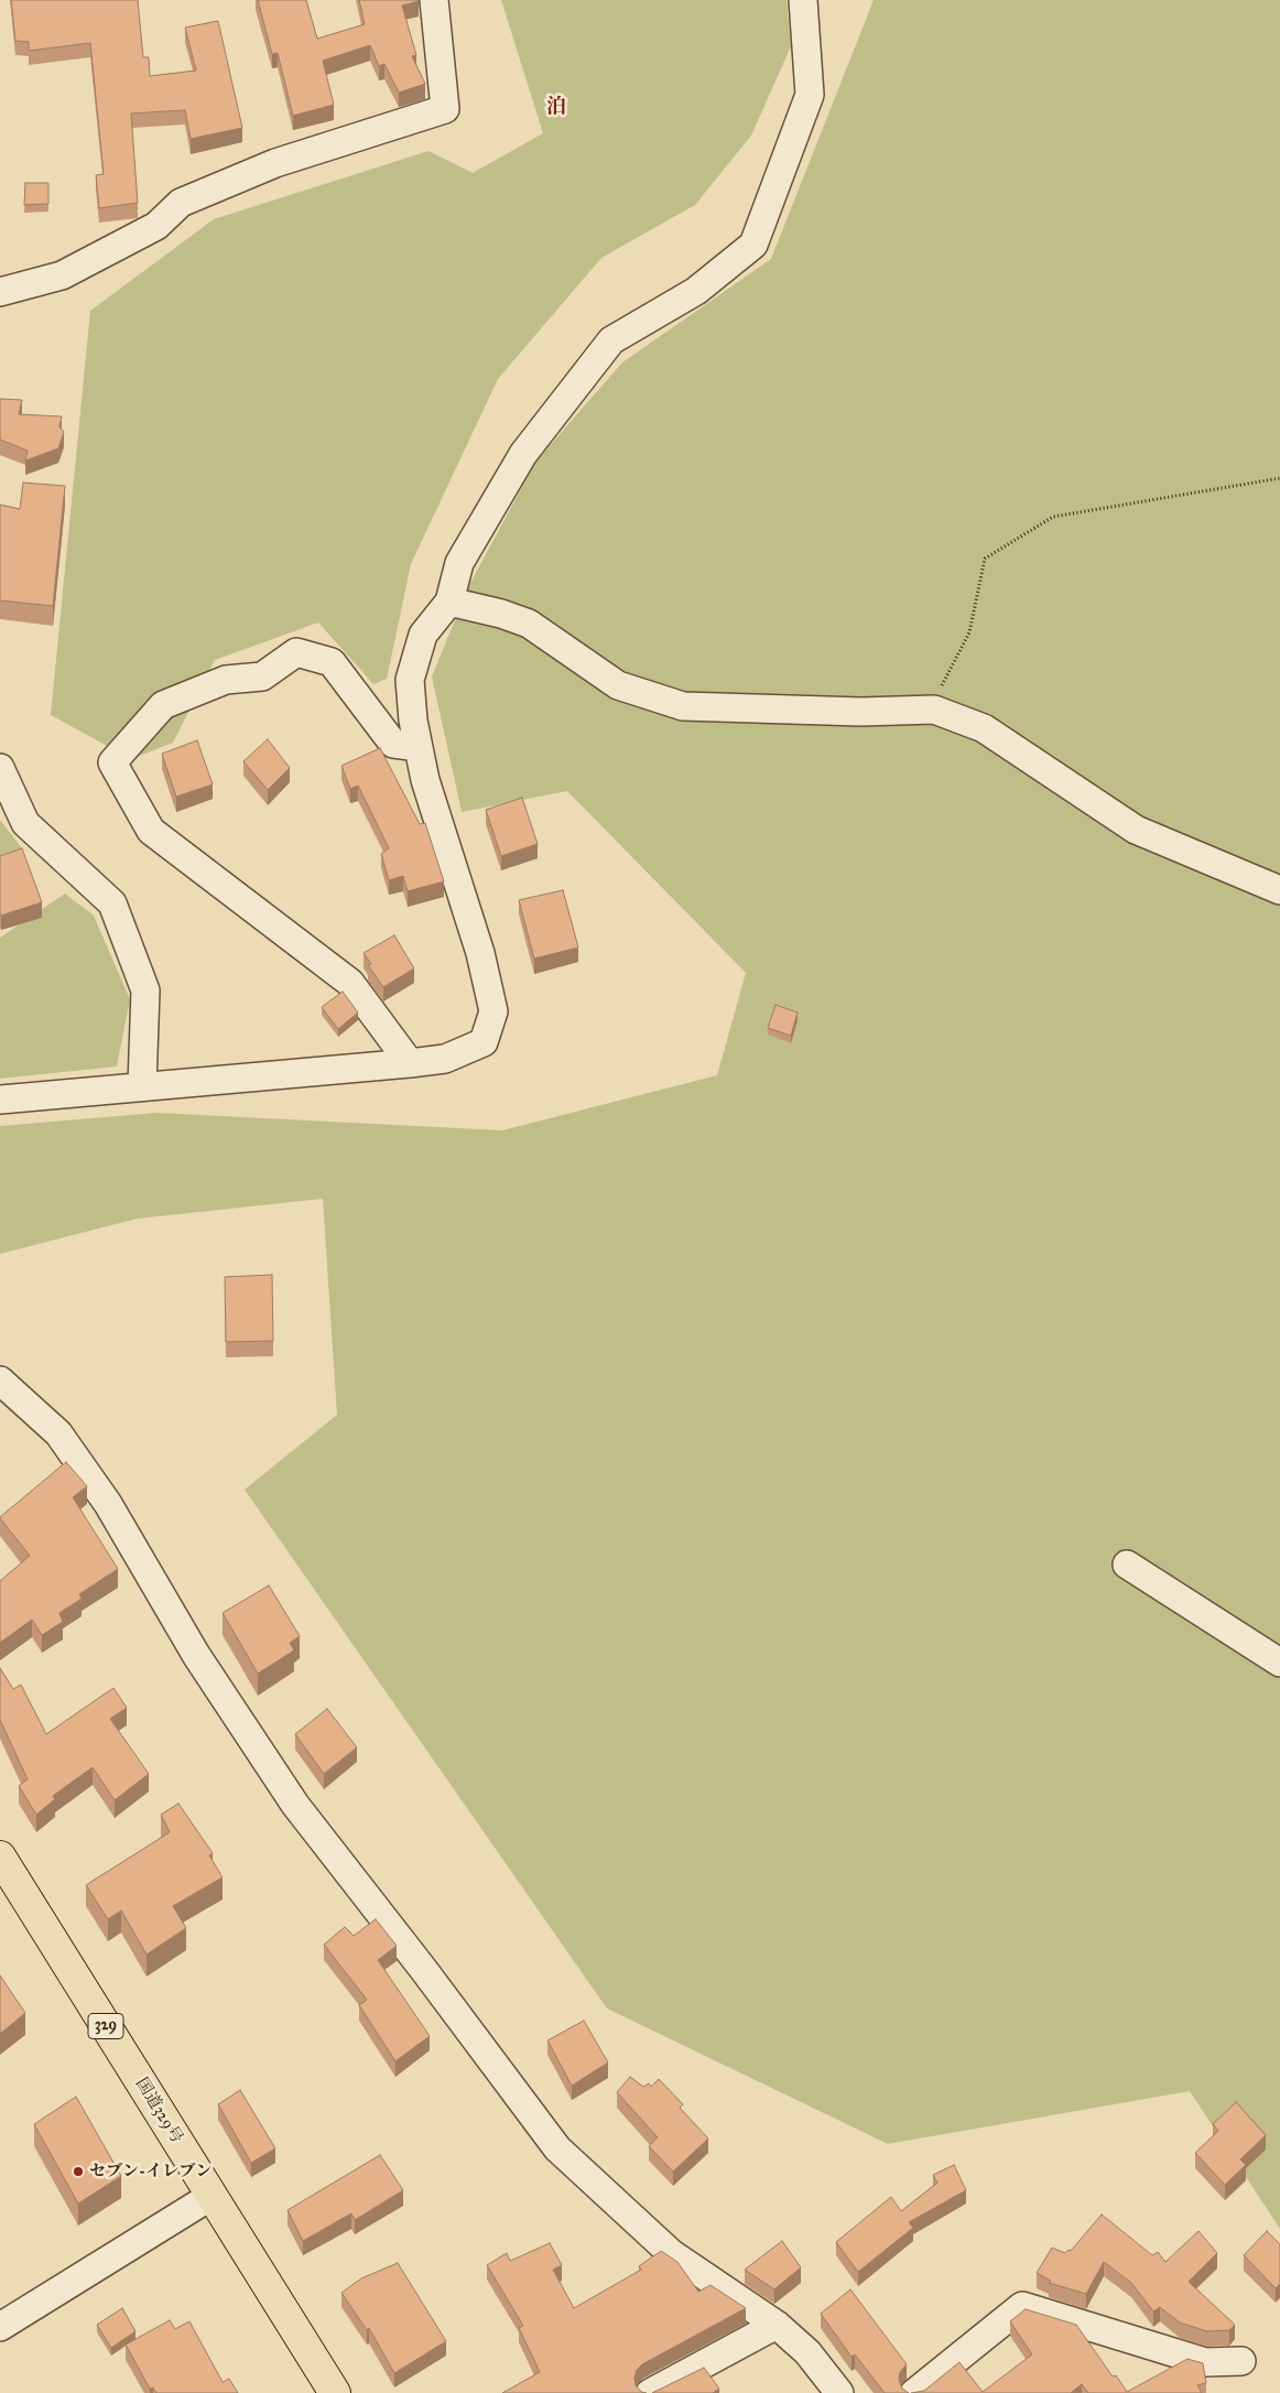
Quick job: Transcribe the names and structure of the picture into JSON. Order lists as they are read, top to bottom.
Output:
{
  "streets": {
    "highway": ["329", "国道329号"]
  },
  "districts": ["泊"],
  "places": ["セブン-イレブン"]
}
